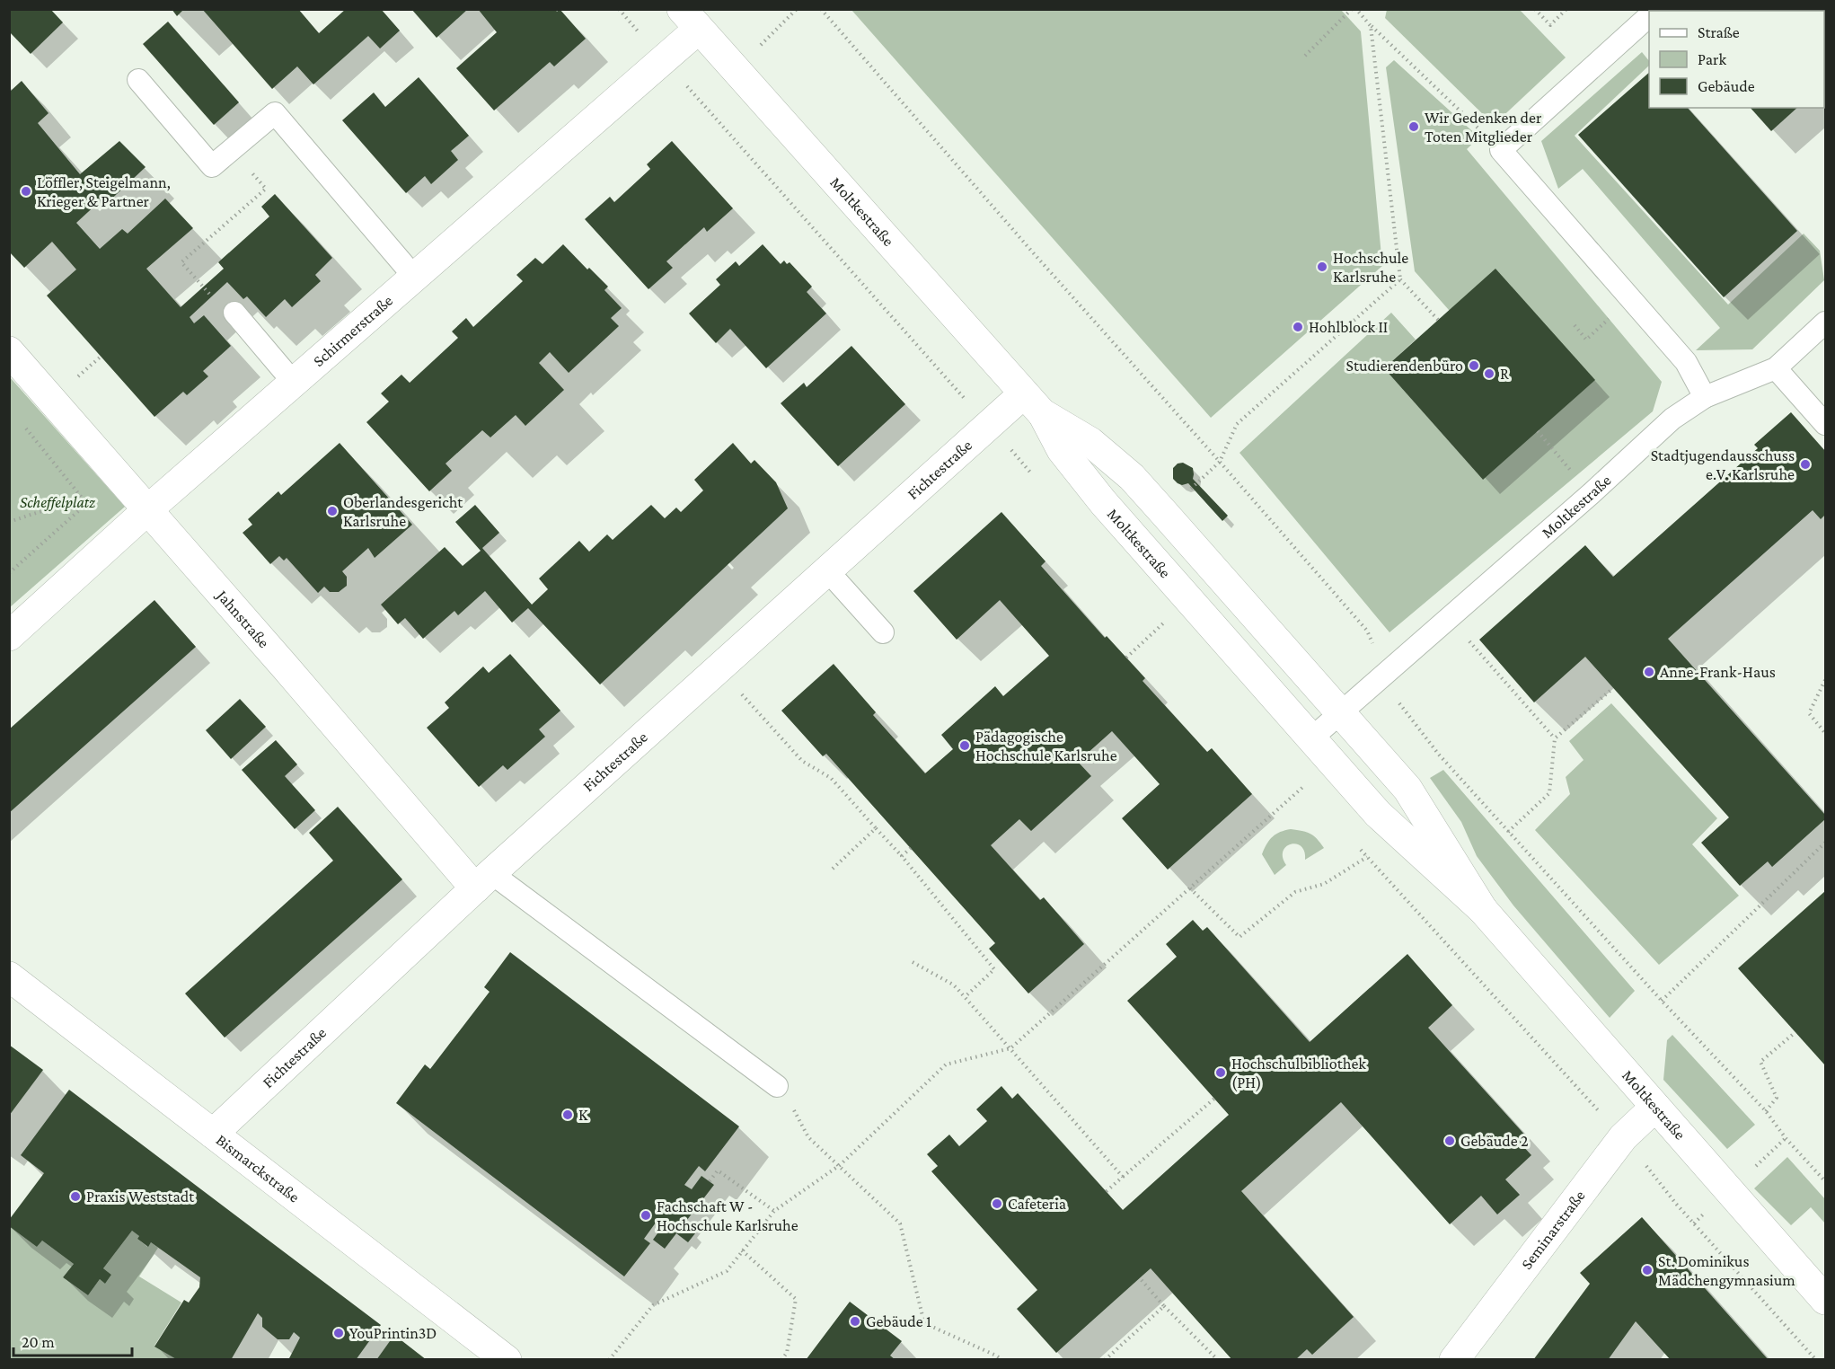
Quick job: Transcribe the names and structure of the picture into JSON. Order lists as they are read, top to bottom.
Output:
{
  "streets": {
    "street": [
      "Moltkestraße",
      "Schirmerstraße",
      "Fichtestraße",
      "Jahnstraße",
      "Bismarckstraße",
      "Seminarstraße"
    ]
  },
  "crossings": [
    ["Moltkestraße", "Schirmerstraße"],
    ["Moltkestraße", "Fichtestraße"],
    ["Moltkestraße", "Seminarstraße"],
    ["Schirmerstraße", "Jahnstraße"],
    ["Fichtestraße", "Jahnstraße"],
    ["Fichtestraße", "Bismarckstraße"]
  ],
  "parks": ["Scheffelplatz"],
  "places": [
    "Wir Gedenken der Toten Mitglieder",
    "Löffler, Steigelmann, Krieger & Partner",
    "Hochschule Karlsruhe",
    "Hohlblock II",
    "Studierendenbüro",
    "R",
    "Stadtjugendausschuss e.V. Karlsruhe",
    "Oberlandesgericht Karlsruhe",
    "Anne-Frank-Haus",
    "Pädagogische Hochschule Karlsruhe",
    "Hochschulbibliothek (PH)",
    "K",
    "Gebäude 2",
    "Praxis Weststadt",
    "Cafeteria",
    "Fachschaft W - Hochschule Karlsruhe",
    "St. Dominikus Mädchengymnasium",
    "Gebäude 1",
    "YouPrintin3D"
  ],
  "legend": ["Straße", "Park", "Gebäude"],
  "scale_bar": "20 m"
}
